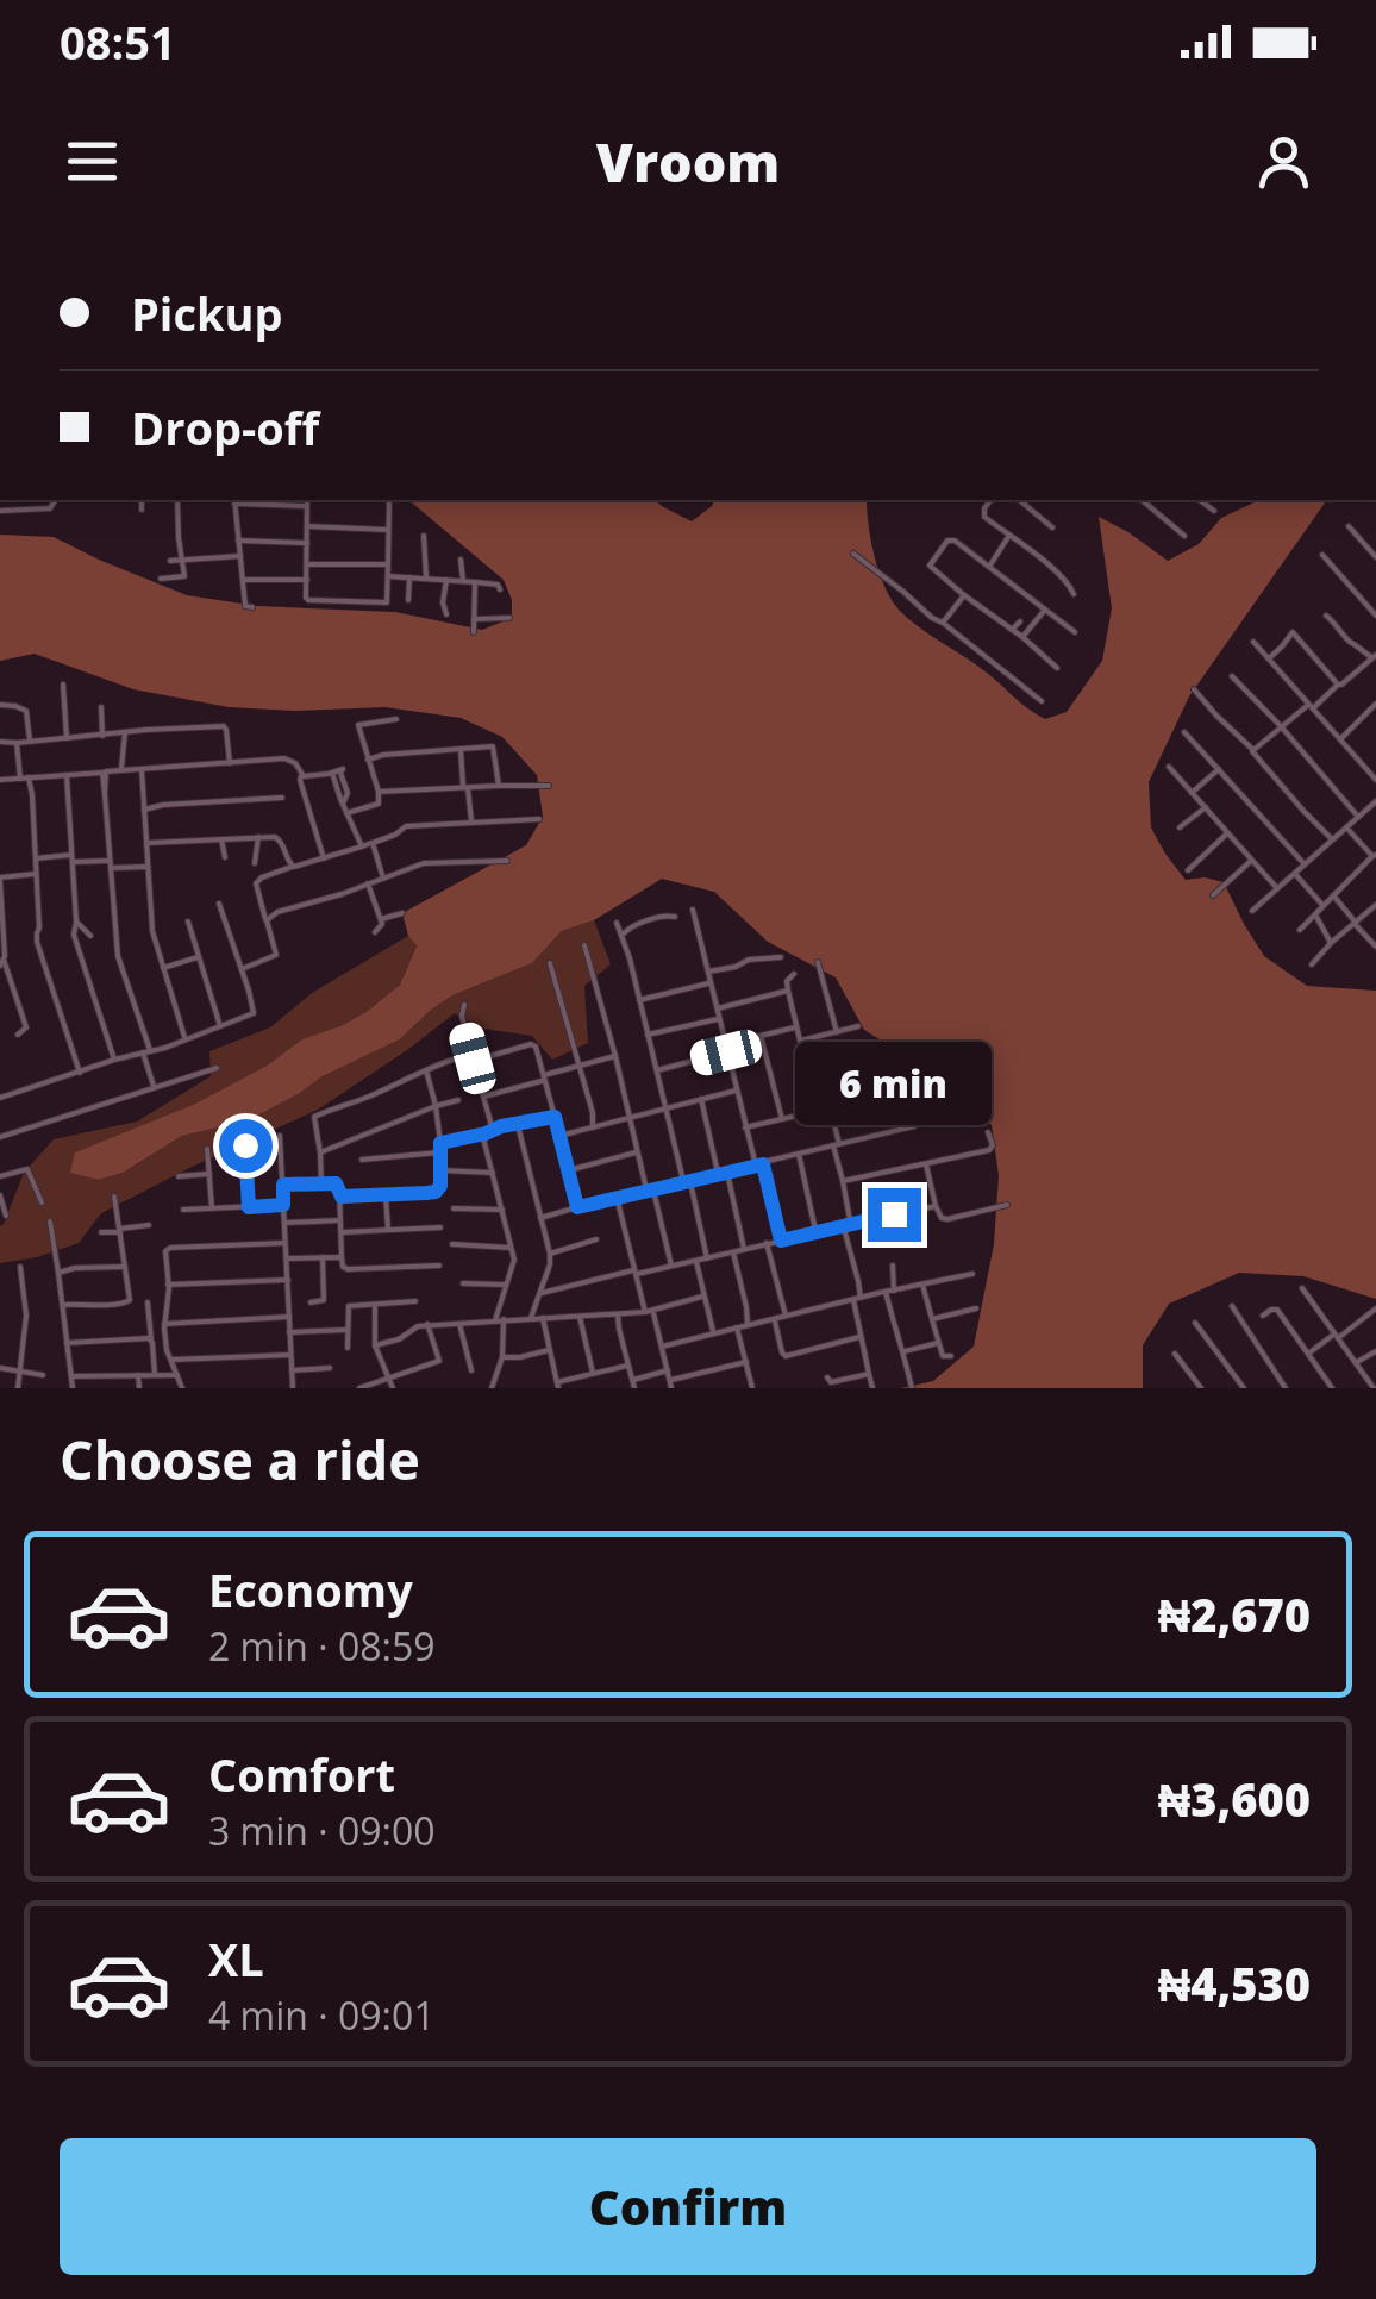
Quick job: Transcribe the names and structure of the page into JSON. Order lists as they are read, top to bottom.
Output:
{
  "page": {
    "status": "08:51",
    "header": "Vroom",
    "banner": ["Pickup", "Drop-off"],
    "bubble": "6 min",
    "heading": "Choose a ride",
    "list": [
      {
        "name": "Economy",
        "note": "2 min · 08:59",
        "value": "₦2,670"
      },
      {
        "name": "Comfort",
        "note": "3 min · 09:00",
        "value": "₦3,600"
      },
      {
        "name": "XL",
        "note": "4 min · 09:01",
        "value": "₦4,530"
      }
    ],
    "buttons": "Confirm"
  }
}
